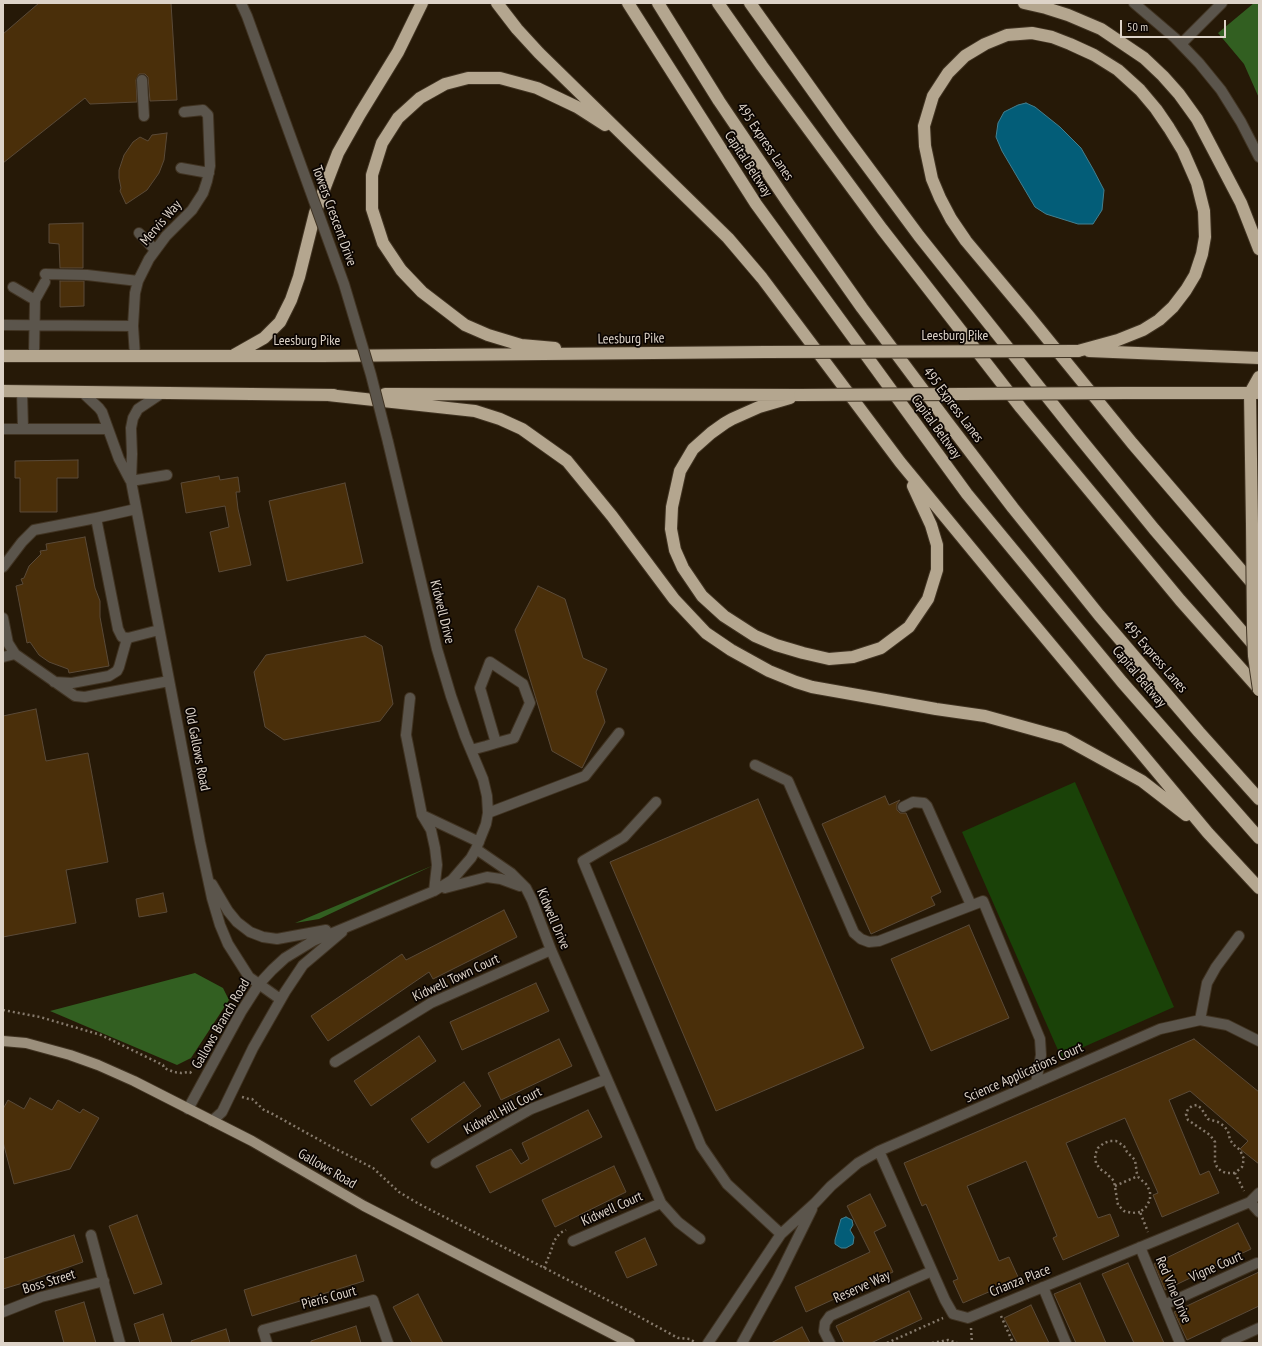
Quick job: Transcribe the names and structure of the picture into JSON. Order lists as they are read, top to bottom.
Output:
{
  "streets": {
    "highway": ["495 Express Lanes", "Capital Beltway", "Leesburg Pike"],
    "main road": ["Gallows Road"],
    "street": [
      "Towers Crescent Drive",
      "Mervis Way",
      "Kidwell Drive",
      "Old Gallows Road",
      "Kidwell Town Court",
      "Gallows Branch Road",
      "Science Applications Court",
      "Kidwell Hill Court",
      "Kidwell Court",
      "Vigne Court",
      "Crianza Place",
      "Boss Street",
      "Reserve Way",
      "Red Vine Drive",
      "Pieris Court"
    ]
  },
  "crossings": [
    ["Towers Crescent Drive", "Kidwell Drive"],
    ["Mervis Way", "Leesburg Pike"],
    ["Kidwell Drive", "Kidwell Town Court"],
    ["Kidwell Drive", "Gallows Branch Road"],
    ["Kidwell Drive", "Kidwell Hill Court"],
    ["Kidwell Drive", "Kidwell Court"],
    ["Old Gallows Road", "Gallows Branch Road"],
    ["Gallows Branch Road", "Gallows Road"],
    ["Vigne Court", "Red Vine Drive"],
    ["Crianza Place", "Red Vine Drive"]
  ],
  "scale_bar": "50 m"
}
